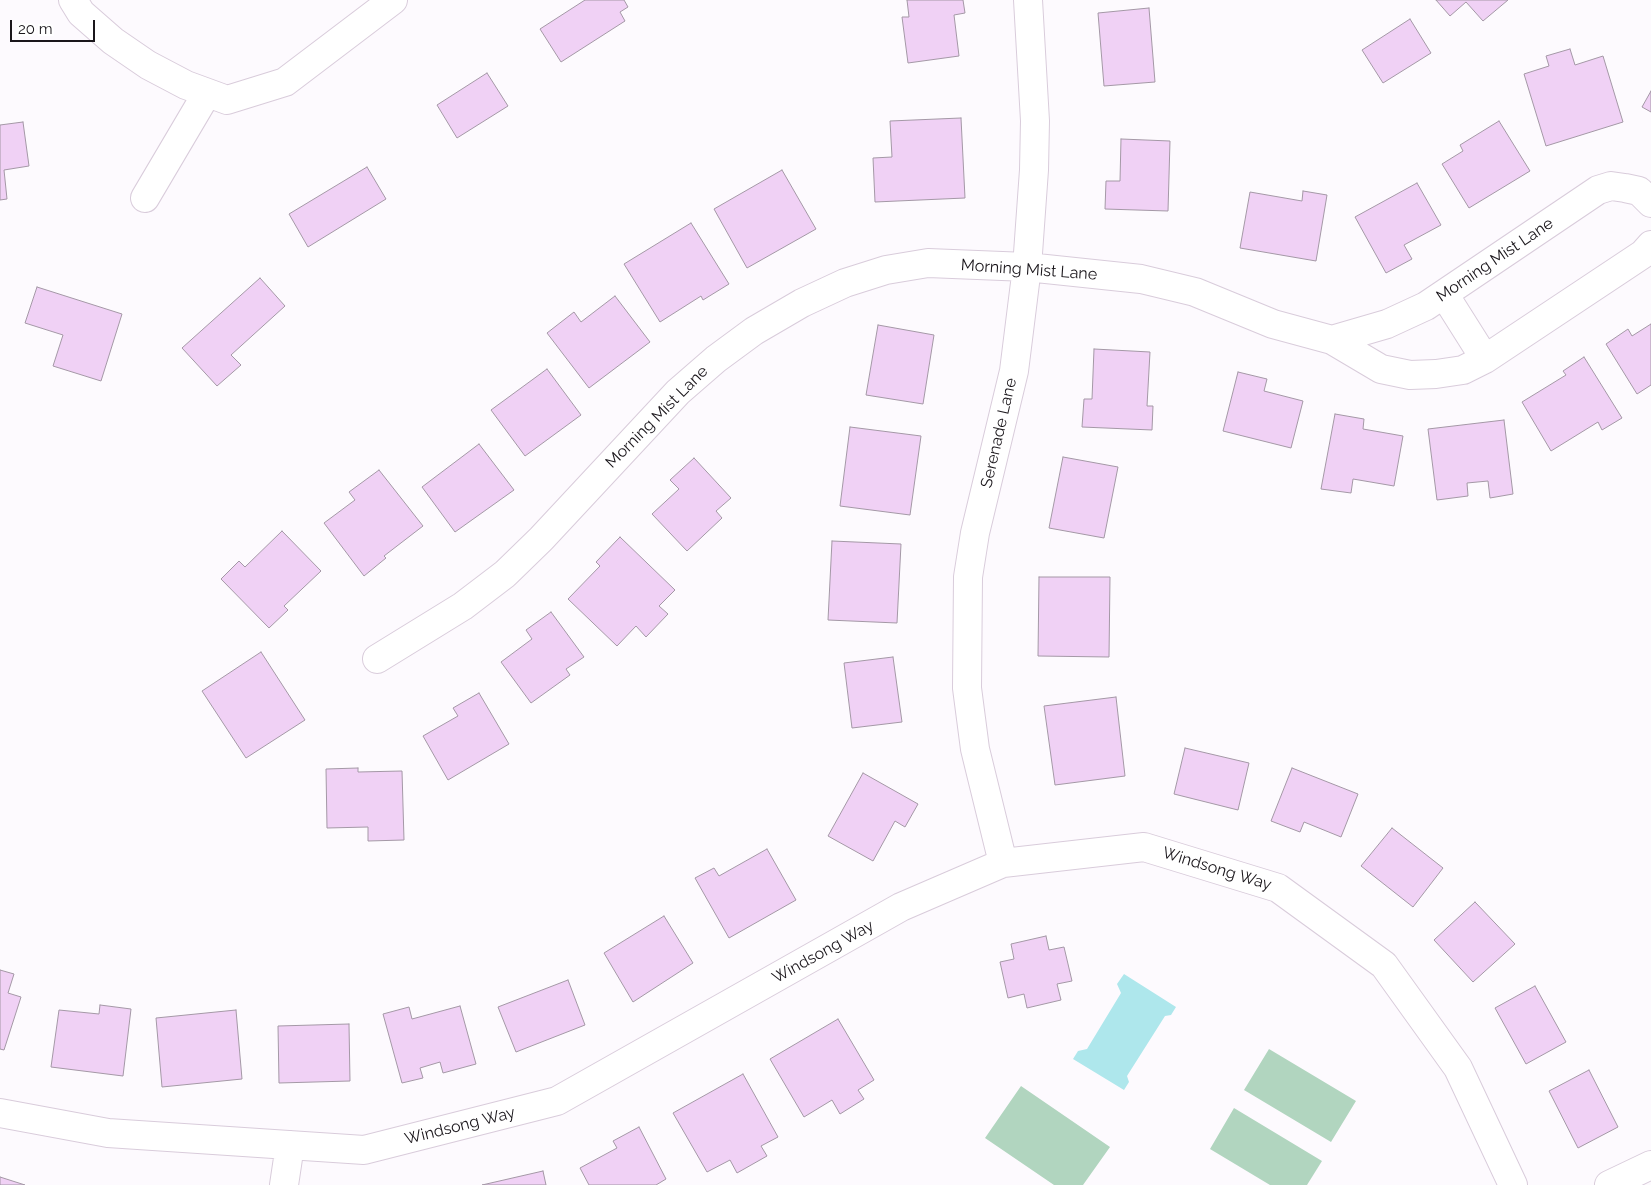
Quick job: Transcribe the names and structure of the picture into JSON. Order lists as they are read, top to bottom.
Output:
{
  "streets": {
    "street": ["Morning Mist Lane", "Serenade Lane", "Windsong Way"]
  },
  "crossings": [
    ["Morning Mist Lane", "Serenade Lane"],
    ["Serenade Lane", "Windsong Way"]
  ],
  "scale_bar": "20 m"
}
